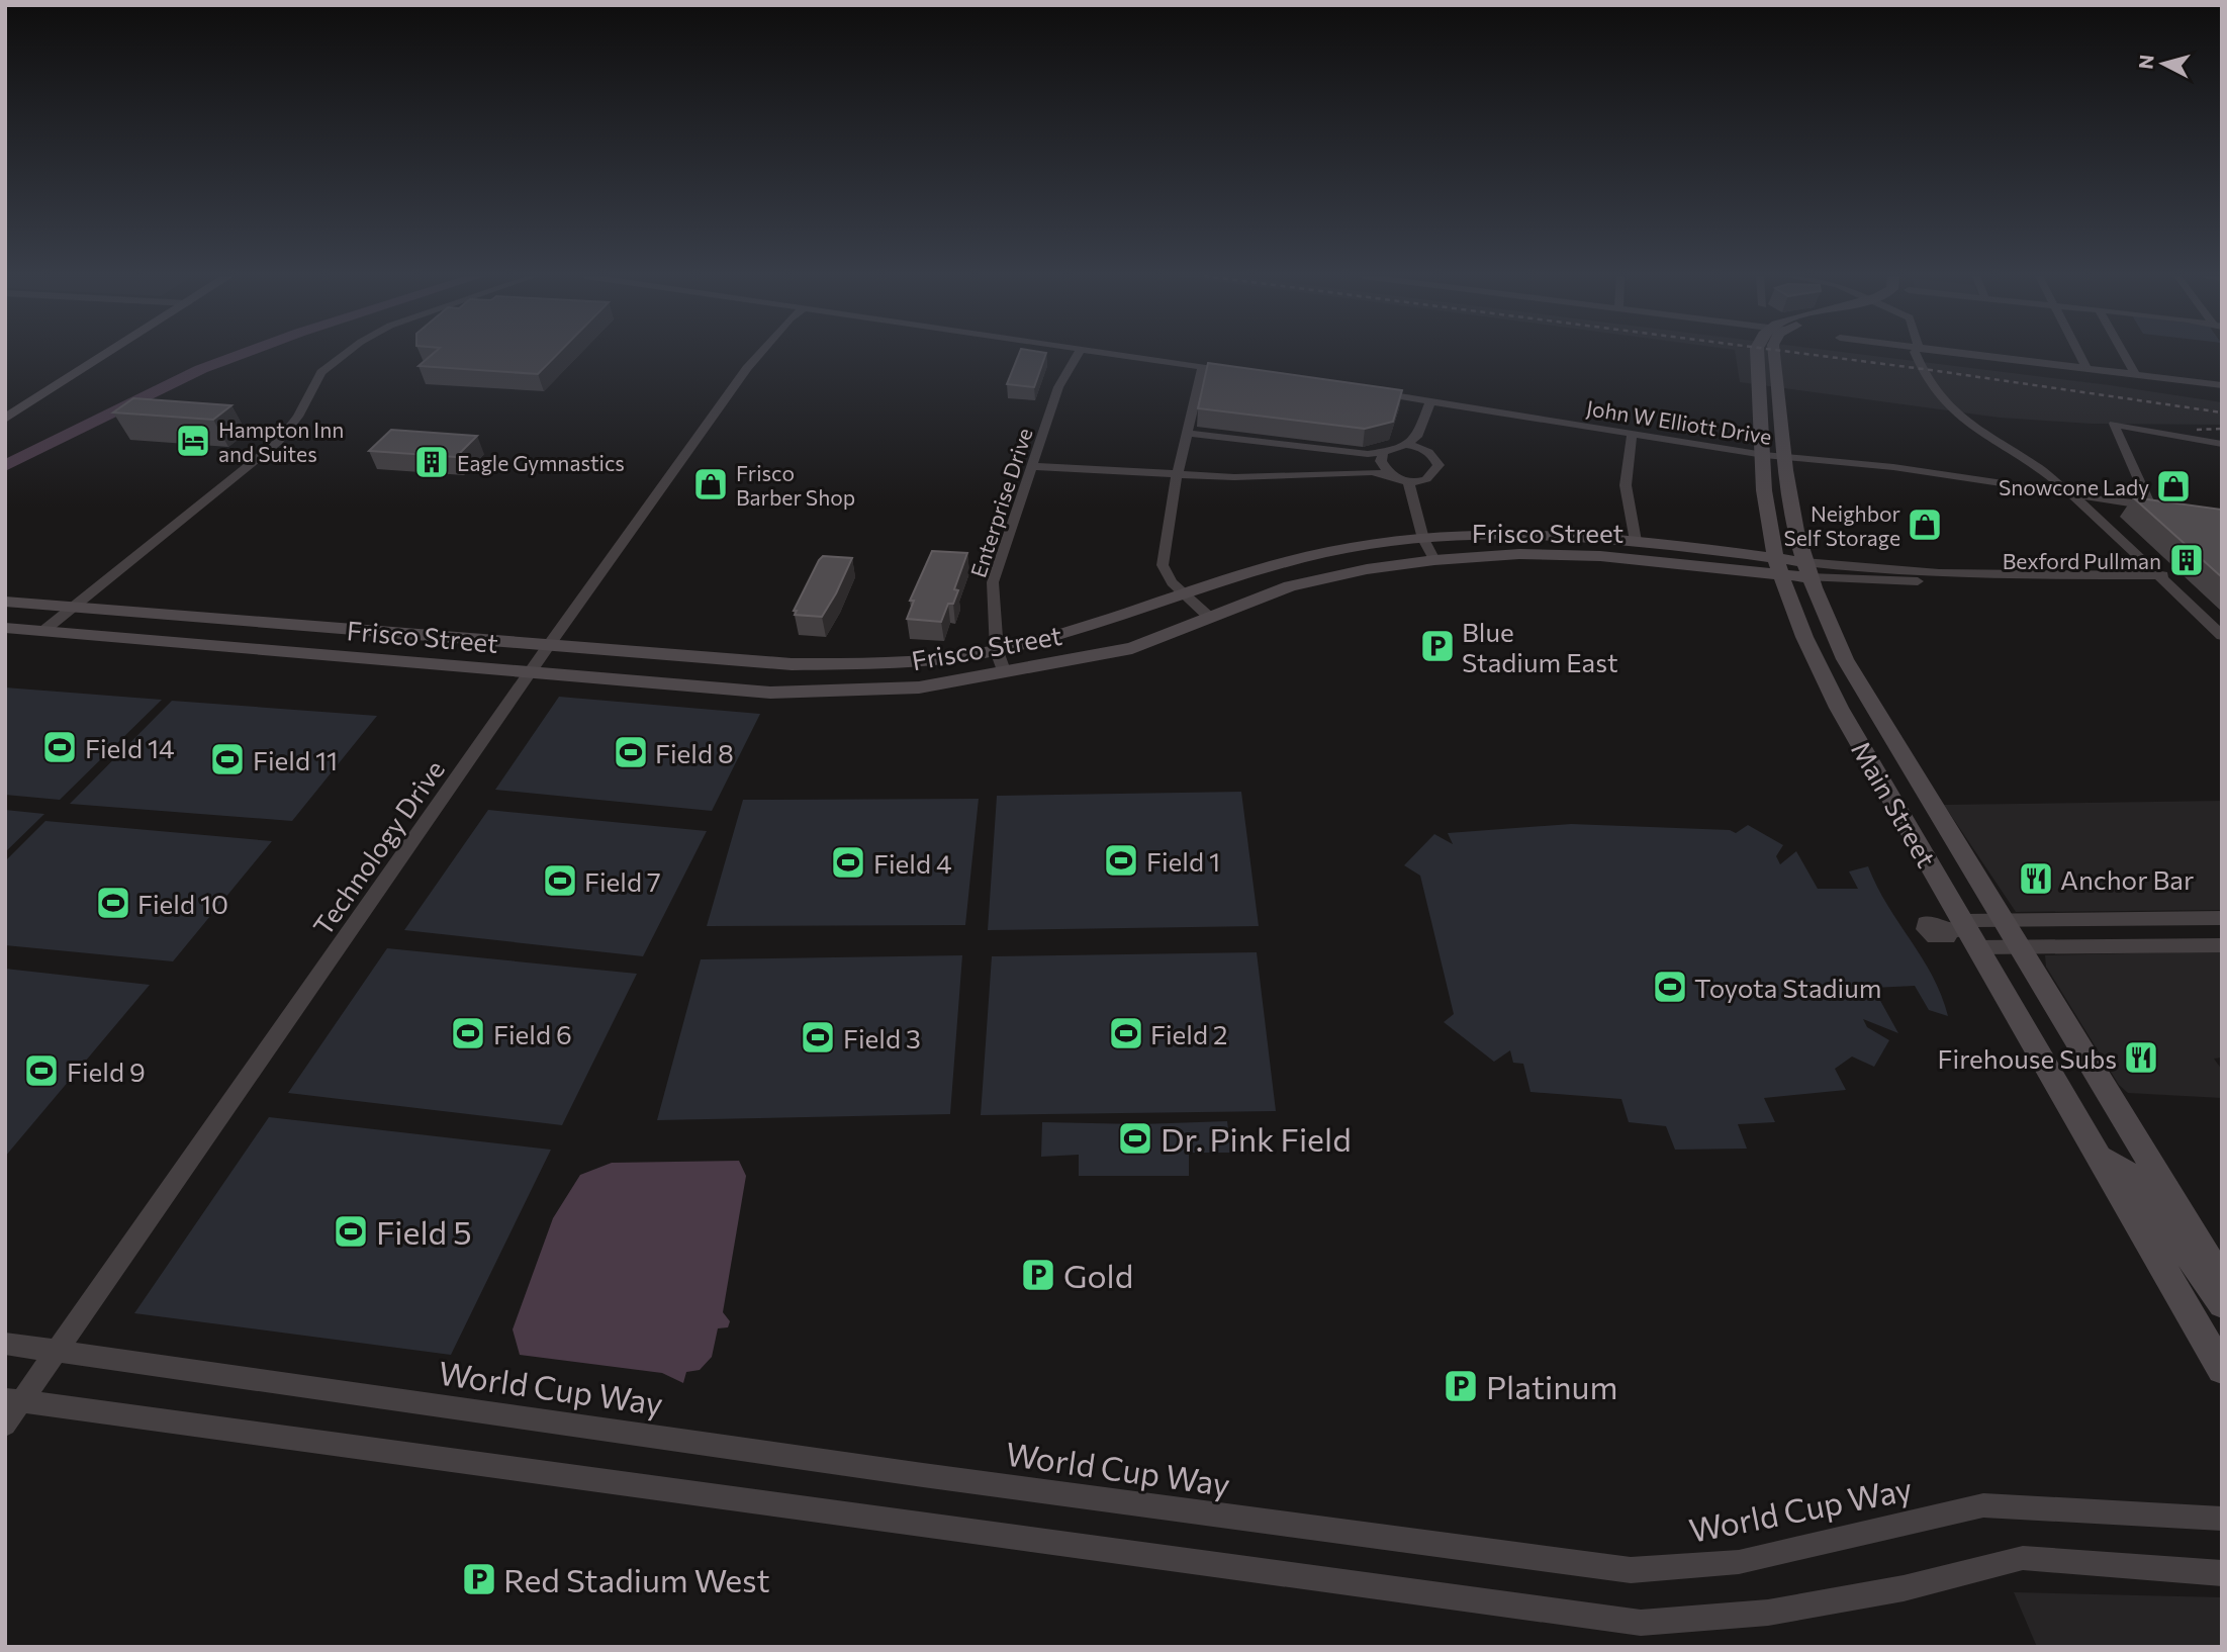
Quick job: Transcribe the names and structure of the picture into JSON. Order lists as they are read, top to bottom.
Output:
{
  "streets": {
    "street": [
      "John W Elliott Drive",
      "Enterprise Drive",
      "Frisco Street",
      "Main Street",
      "Technology Drive",
      "World Cup Way"
    ]
  },
  "crossings": [
    ["John W Elliott Drive", "Main Street"],
    ["Enterprise Drive", "Frisco Street"],
    ["Frisco Street", "Main Street"],
    ["Frisco Street", "Technology Drive"],
    ["Technology Drive", "World Cup Way"]
  ],
  "places": {
    "hotel": ["Hampton Inn and Suites"],
    "building": ["Eagle Gymnastics", "Bexford Pullman"],
    "shop": ["Frisco Barber Shop", "Snowcone Lady", "Neighbor Self Storage"],
    "parking": [
      "Blue Stadium East",
      "Gold",
      "Platinum",
      "Red Stadium West"
    ],
    "sports": [
      "Field 14",
      "Field 8",
      "Field 11",
      "Field 1",
      "Field 4",
      "Field 7",
      "Field 10",
      "Toyota Stadium",
      "Field 6",
      "Field 2",
      "Field 3",
      "Field 9",
      "Dr. Pink Field",
      "Field 5"
    ],
    "restaurant": ["Anchor Bar", "Firehouse Subs"]
  },
  "north": "left"
}
